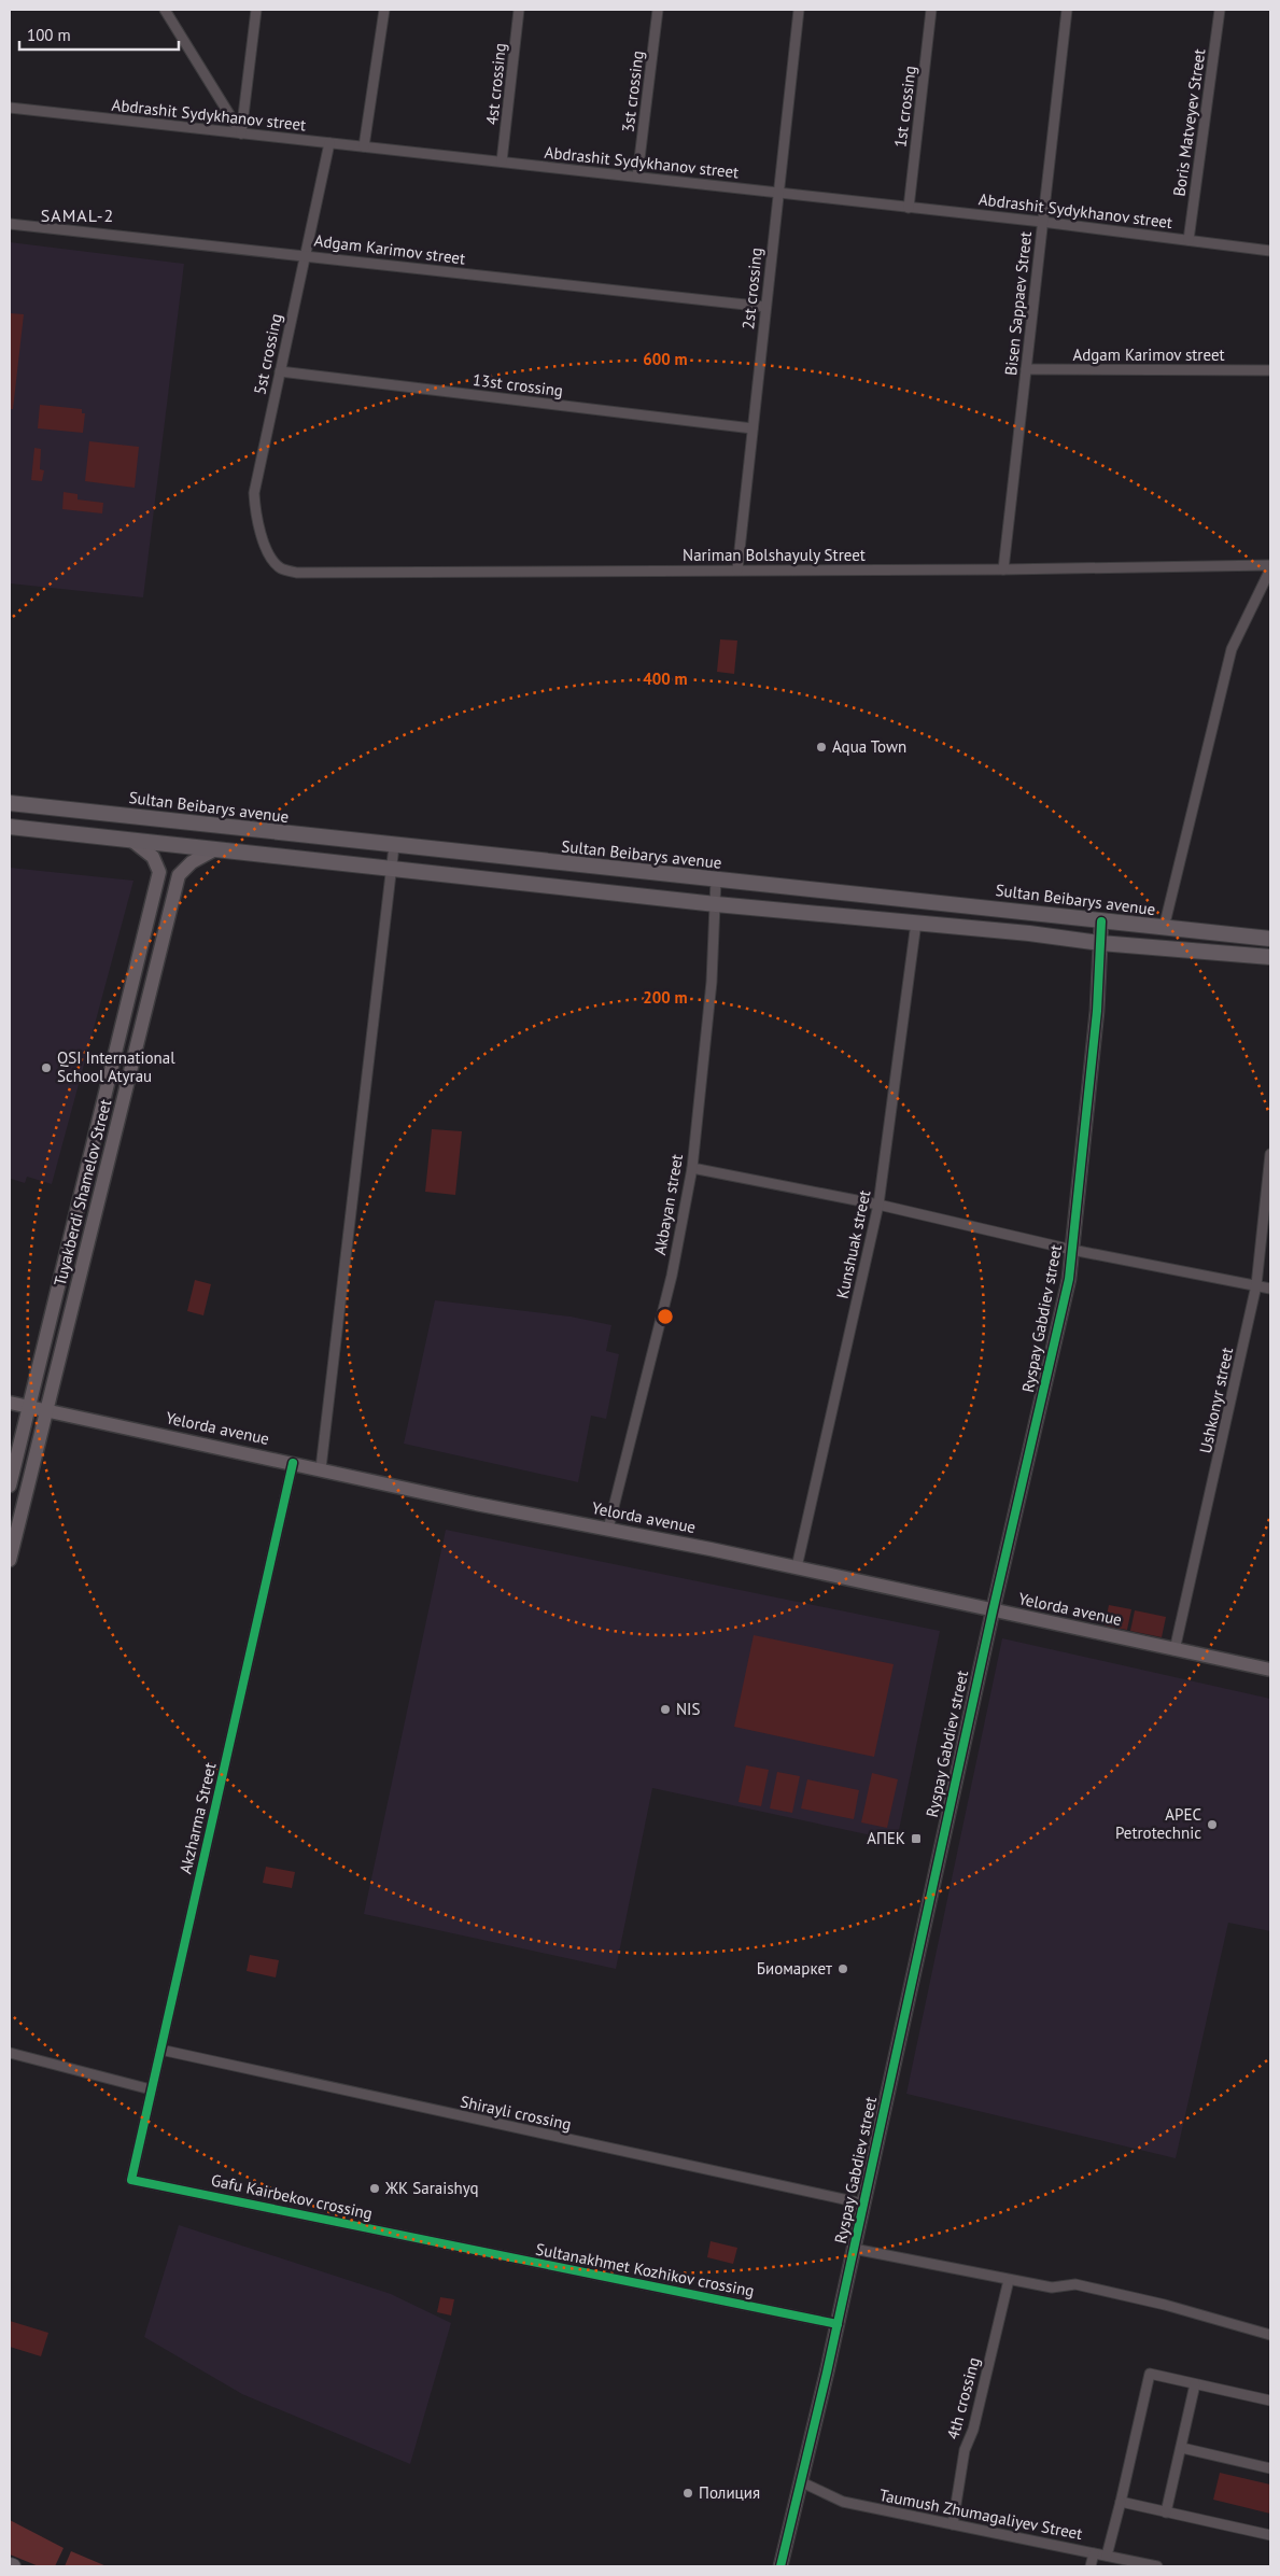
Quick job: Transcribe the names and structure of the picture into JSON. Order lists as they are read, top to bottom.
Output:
{
  "streets": {
    "main road": ["Sultan Beibarys avenue"],
    "street": [
      "4st crossing",
      "3st crossing",
      "1st crossing",
      "Abdrashit Sydykhanov street",
      "Boris Matveyev Street",
      "Adgam Karimov street",
      "2st crossing",
      "Bisen Sappaev Street",
      "5st crossing",
      "13st crossing",
      "Nariman Bolshayuly Street",
      "Tuyakberdi Shamelov Street",
      "Akbayan street",
      "Kunshuak street",
      "Ryspay Gabdiev street",
      "Ushkonyr street",
      "Yelorda avenue",
      "Akzharma Street",
      "Shirayli crossing",
      "Gafu Kairbekov crossing",
      "Sultanakhmet Kozhikov crossing",
      "4th crossing",
      "Taumush Zhumagaliyev Street"
    ]
  },
  "crossings": [
    ["4st crossing", "Abdrashit Sydykhanov street"],
    ["3st crossing", "Abdrashit Sydykhanov street"],
    ["1st crossing", "Abdrashit Sydykhanov street"],
    ["Abdrashit Sydykhanov street", "Boris Matveyev Street"],
    ["Abdrashit Sydykhanov street", "2st crossing"],
    ["Abdrashit Sydykhanov street", "Bisen Sappaev Street"],
    ["Abdrashit Sydykhanov street", "5st crossing"],
    ["Adgam Karimov street", "2st crossing"],
    ["Adgam Karimov street", "Bisen Sappaev Street"],
    ["Adgam Karimov street", "5st crossing"],
    ["2st crossing", "13st crossing"],
    ["2st crossing", "Nariman Bolshayuly Street"],
    ["Bisen Sappaev Street", "Nariman Bolshayuly Street"],
    ["5st crossing", "13st crossing"],
    ["5st crossing", "Nariman Bolshayuly Street"],
    ["Sultan Beibarys avenue", "Akbayan street"],
    ["Sultan Beibarys avenue", "Ryspay Gabdiev street"],
    ["Tuyakberdi Shamelov Street", "Yelorda avenue"],
    ["Akbayan street", "Yelorda avenue"],
    ["Kunshuak street", "Yelorda avenue"],
    ["Ryspay Gabdiev street", "Yelorda avenue"],
    ["Ryspay Gabdiev street", "Shirayli crossing"],
    ["Ryspay Gabdiev street", "Sultanakhmet Kozhikov crossing"],
    ["Ryspay Gabdiev street", "Taumush Zhumagaliyev Street"],
    ["Ushkonyr street", "Yelorda avenue"],
    ["Yelorda avenue", "Akzharma Street"],
    ["Akzharma Street", "Shirayli crossing"],
    ["Akzharma Street", "Gafu Kairbekov crossing"],
    ["Gafu Kairbekov crossing", "Sultanakhmet Kozhikov crossing"],
    ["4th crossing", "Taumush Zhumagaliyev Street"]
  ],
  "districts": ["SAMAL-2"],
  "places": {
    "other": [
      "Aqua Town",
      "QSI International School Atyrau",
      "NIS",
      "APEC Petrotechnic",
      "Биомаркет",
      "ЖК Saraishyq",
      "Полиция"
    ],
    "transit": ["АПЕК"]
  },
  "scale_bar": "100 m",
  "rings": ["600 m", "400 m", "200 m"]
}
